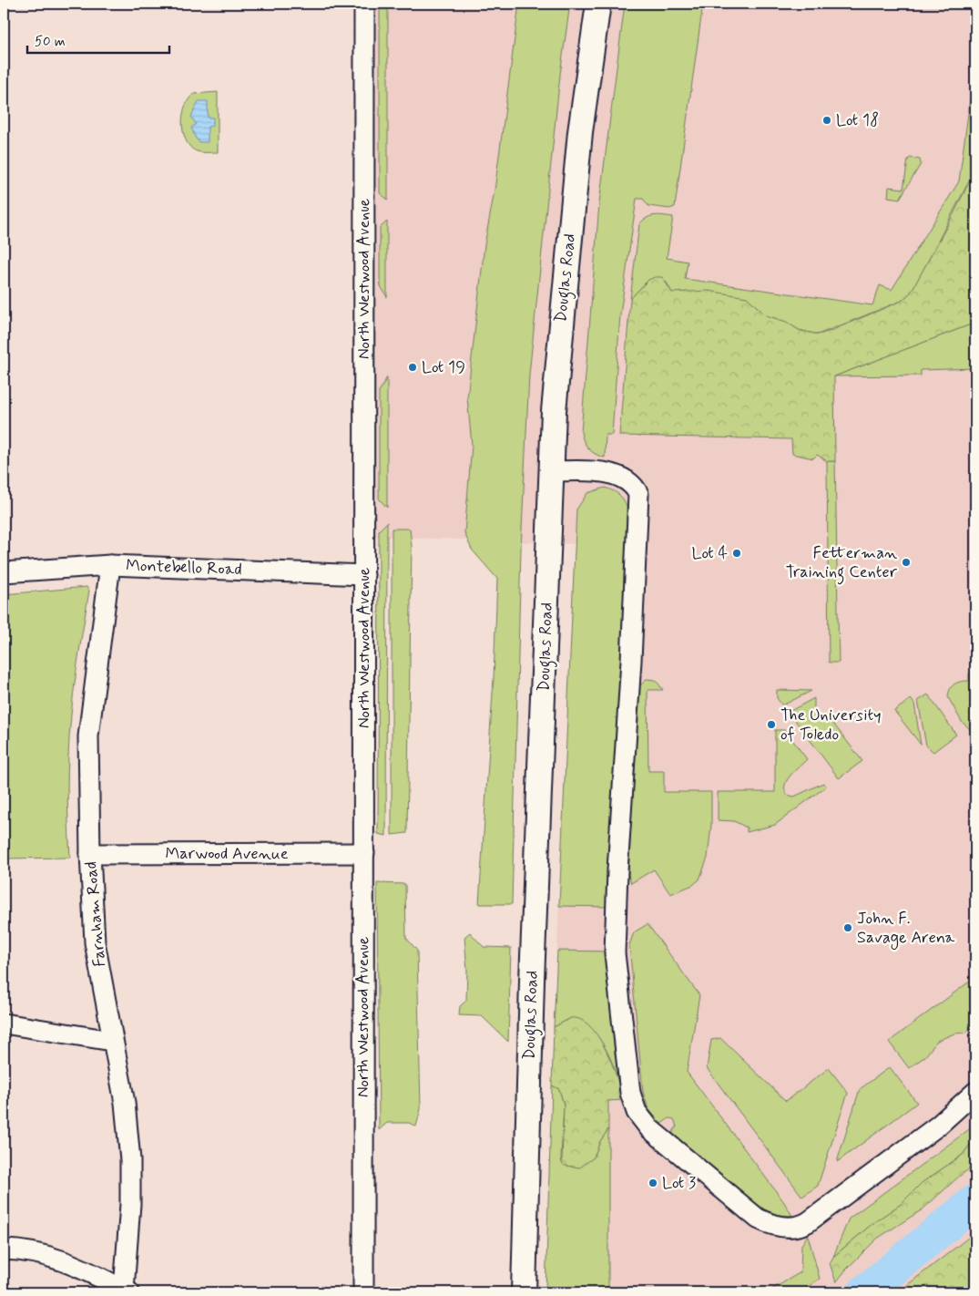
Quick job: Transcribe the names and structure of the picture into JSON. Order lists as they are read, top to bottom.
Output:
{
  "streets": {
    "street": [
      "Douglas Road",
      "North Westwood Avenue",
      "Montebello Road",
      "Marwood Avenue",
      "Farnham Road"
    ]
  },
  "crossings": [
    ["North Westwood Avenue", "Montebello Road"],
    ["North Westwood Avenue", "Marwood Avenue"],
    ["Montebello Road", "Farnham Road"],
    ["Marwood Avenue", "Farnham Road"]
  ],
  "places": [
    "Lot 18",
    "Lot 19",
    "Lot 4",
    "Fetterman Training Center",
    "The University of Toledo",
    "John F. Savage Arena",
    "Lot 3"
  ],
  "scale_bar": "50 m"
}
